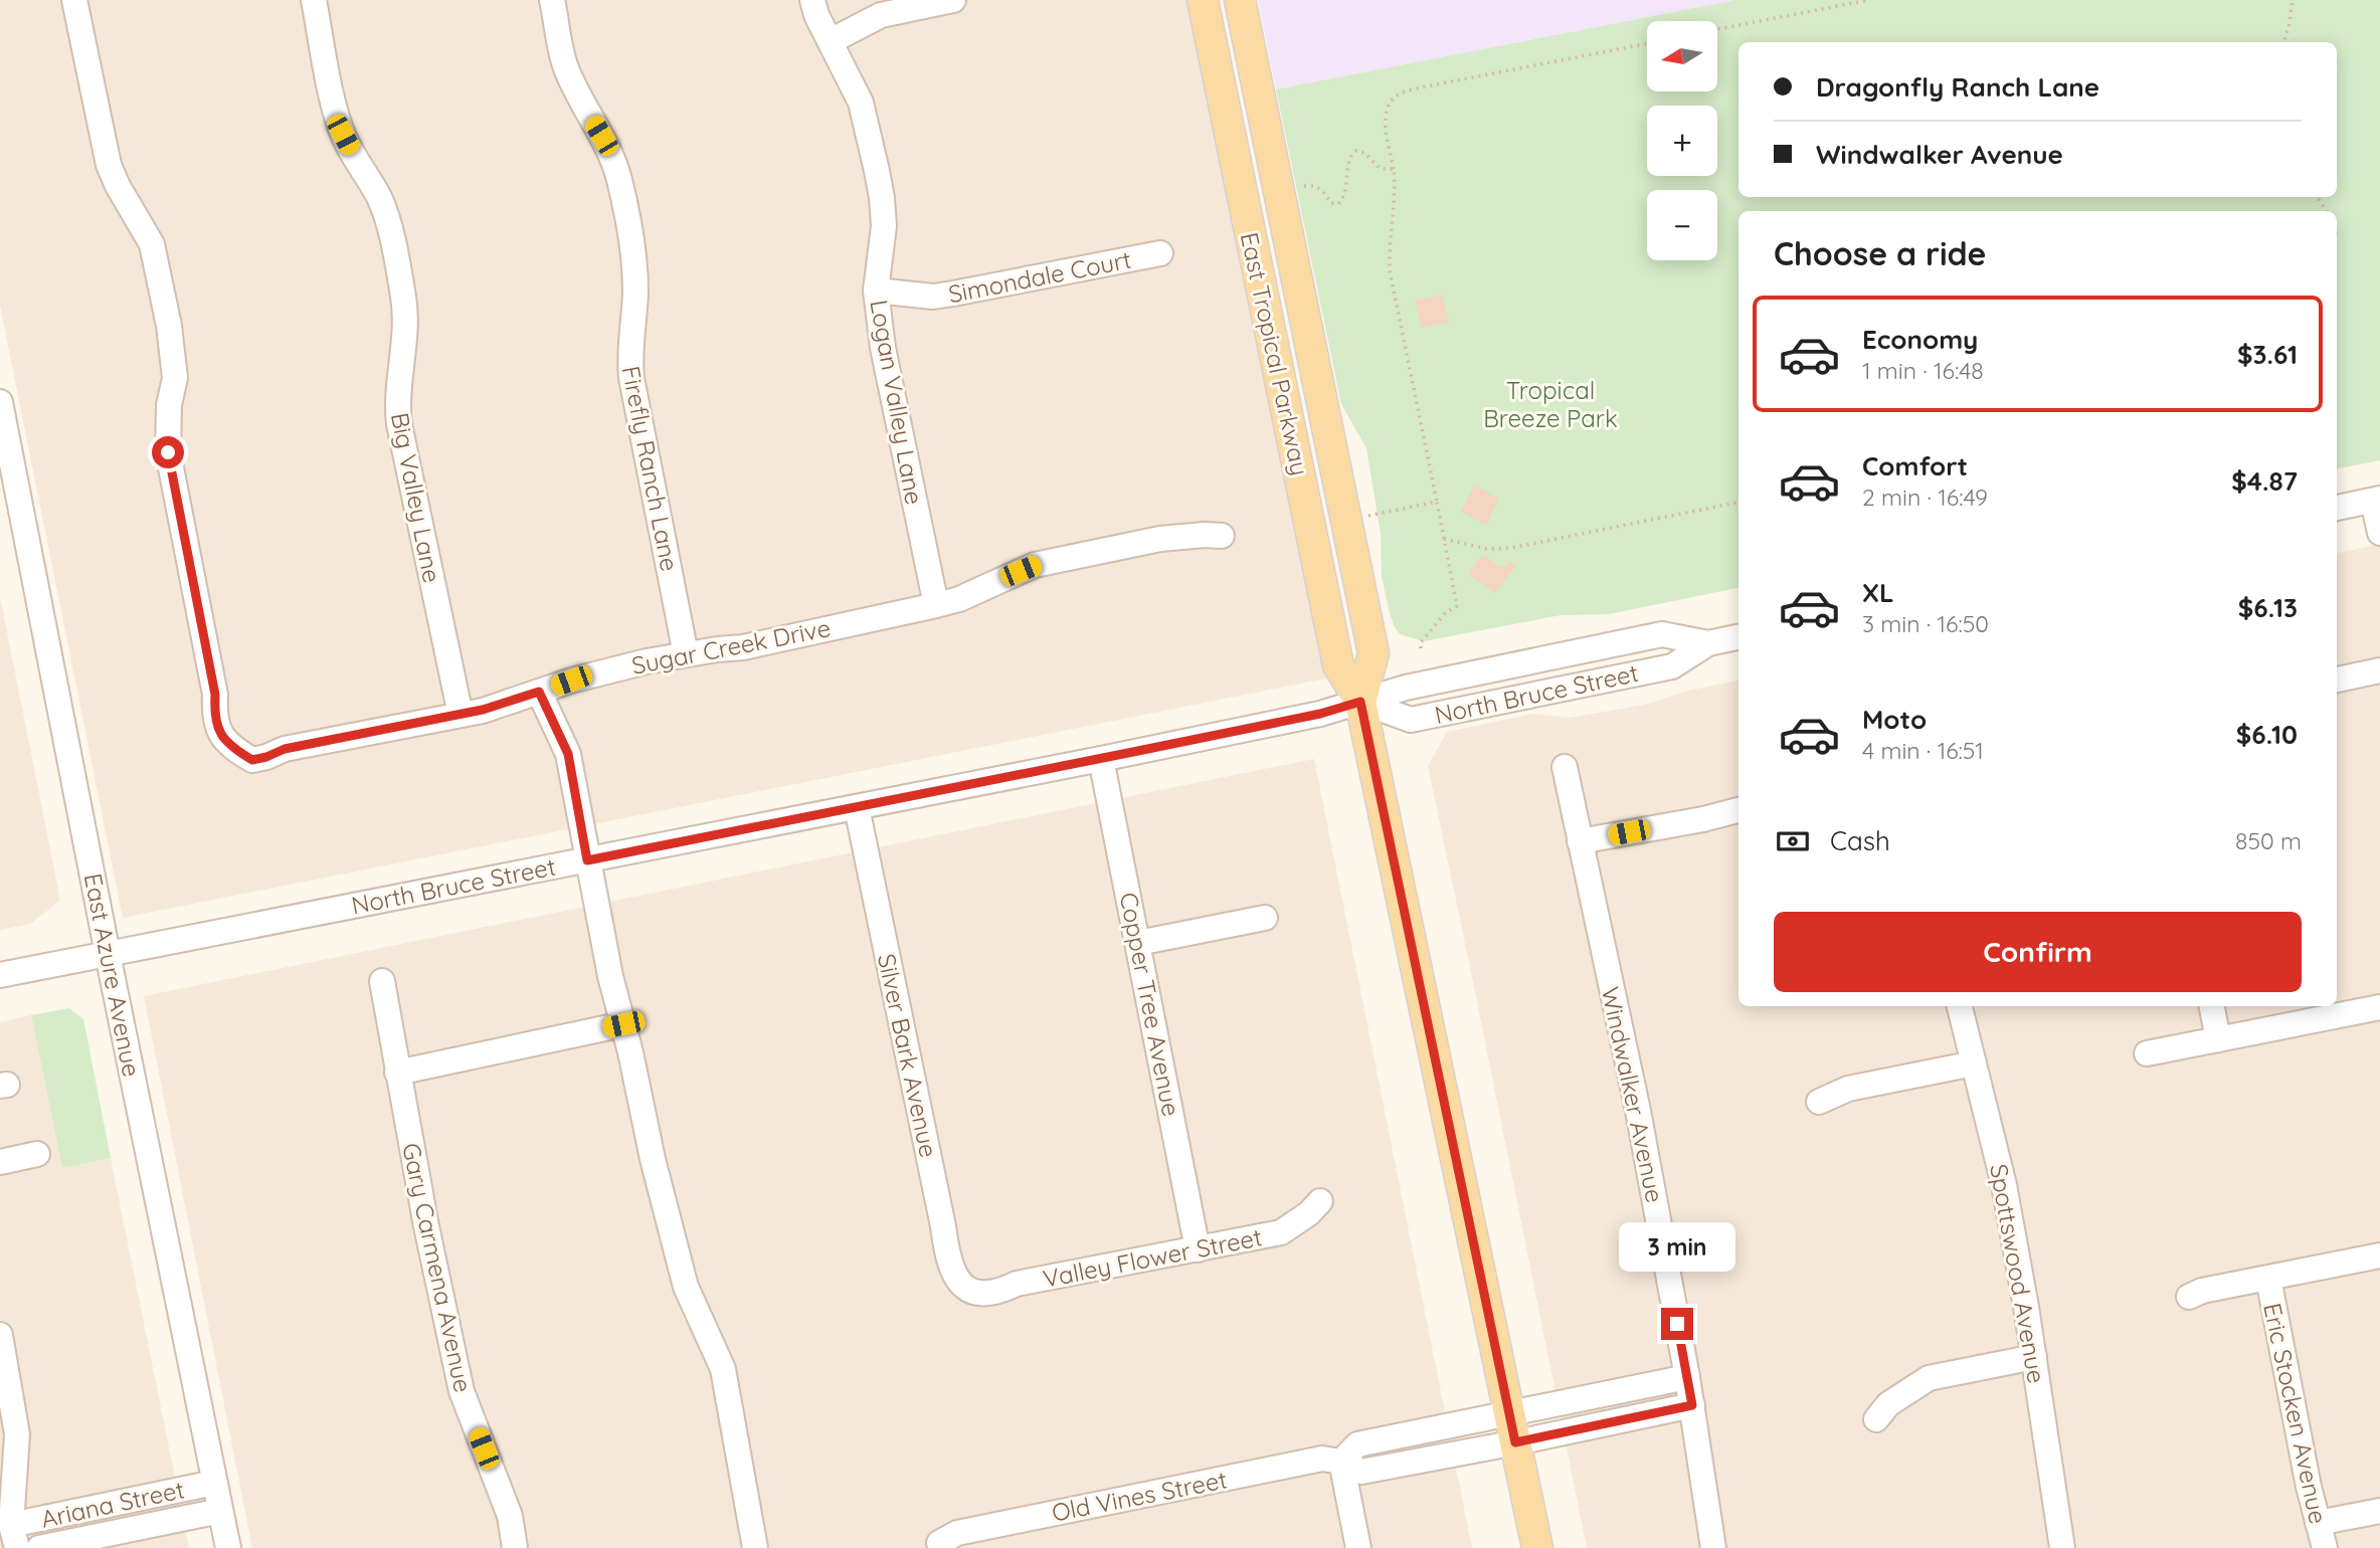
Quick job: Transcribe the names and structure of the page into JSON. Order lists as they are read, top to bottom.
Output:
{
  "streets": {
    "main road": ["East Tropical Parkway"],
    "street": [
      "Simondale Court",
      "Logan Valley Lane",
      "Firefly Ranch Lane",
      "Big Valley Lane",
      "Sugar Creek Drive",
      "North Bruce Street",
      "East Azure Avenue",
      "Copper Tree Avenue",
      "Silver Bark Avenue",
      "Windwalker Avenue",
      "Valley Flower Street",
      "Gary Carmena Avenue",
      "Spottswood Avenue",
      "Eric Stocken Avenue",
      "Old Vines Street",
      "Ariana Street"
    ]
  },
  "crossings": [
    ["Simondale Court", "Logan Valley Lane"],
    ["East Tropical Parkway", "North Bruce Street"],
    ["East Tropical Parkway", "Old Vines Street"],
    ["Logan Valley Lane", "Sugar Creek Drive"],
    ["Firefly Ranch Lane", "Sugar Creek Drive"],
    ["Big Valley Lane", "Sugar Creek Drive"],
    ["North Bruce Street", "East Azure Avenue"],
    ["North Bruce Street", "Copper Tree Avenue"],
    ["North Bruce Street", "Silver Bark Avenue"],
    ["East Azure Avenue", "Ariana Street"],
    ["Copper Tree Avenue", "Valley Flower Street"],
    ["Silver Bark Avenue", "Valley Flower Street"],
    ["Windwalker Avenue", "Old Vines Street"]
  ],
  "parks": ["Tropical Breeze Park"],
  "north": "left",
  "page": {
    "map_buttons": ["+", "−"],
    "banner": ["Dragonfly Ranch Lane", "Windwalker Avenue"],
    "heading": "Choose a ride",
    "list": [
      {
        "name": "Economy",
        "note": "1 min · 16:48",
        "value": "$3.61"
      },
      {
        "name": "Comfort",
        "note": "2 min · 16:49",
        "value": "$4.87"
      },
      {
        "name": "XL",
        "note": "3 min · 16:50",
        "value": "$6.13"
      },
      {
        "name": "Moto",
        "note": "4 min · 16:51",
        "value": "$6.10"
      }
    ],
    "pay": ["Cash", "850 m"],
    "buttons": "Confirm",
    "bubble": "3 min"
  }
}
